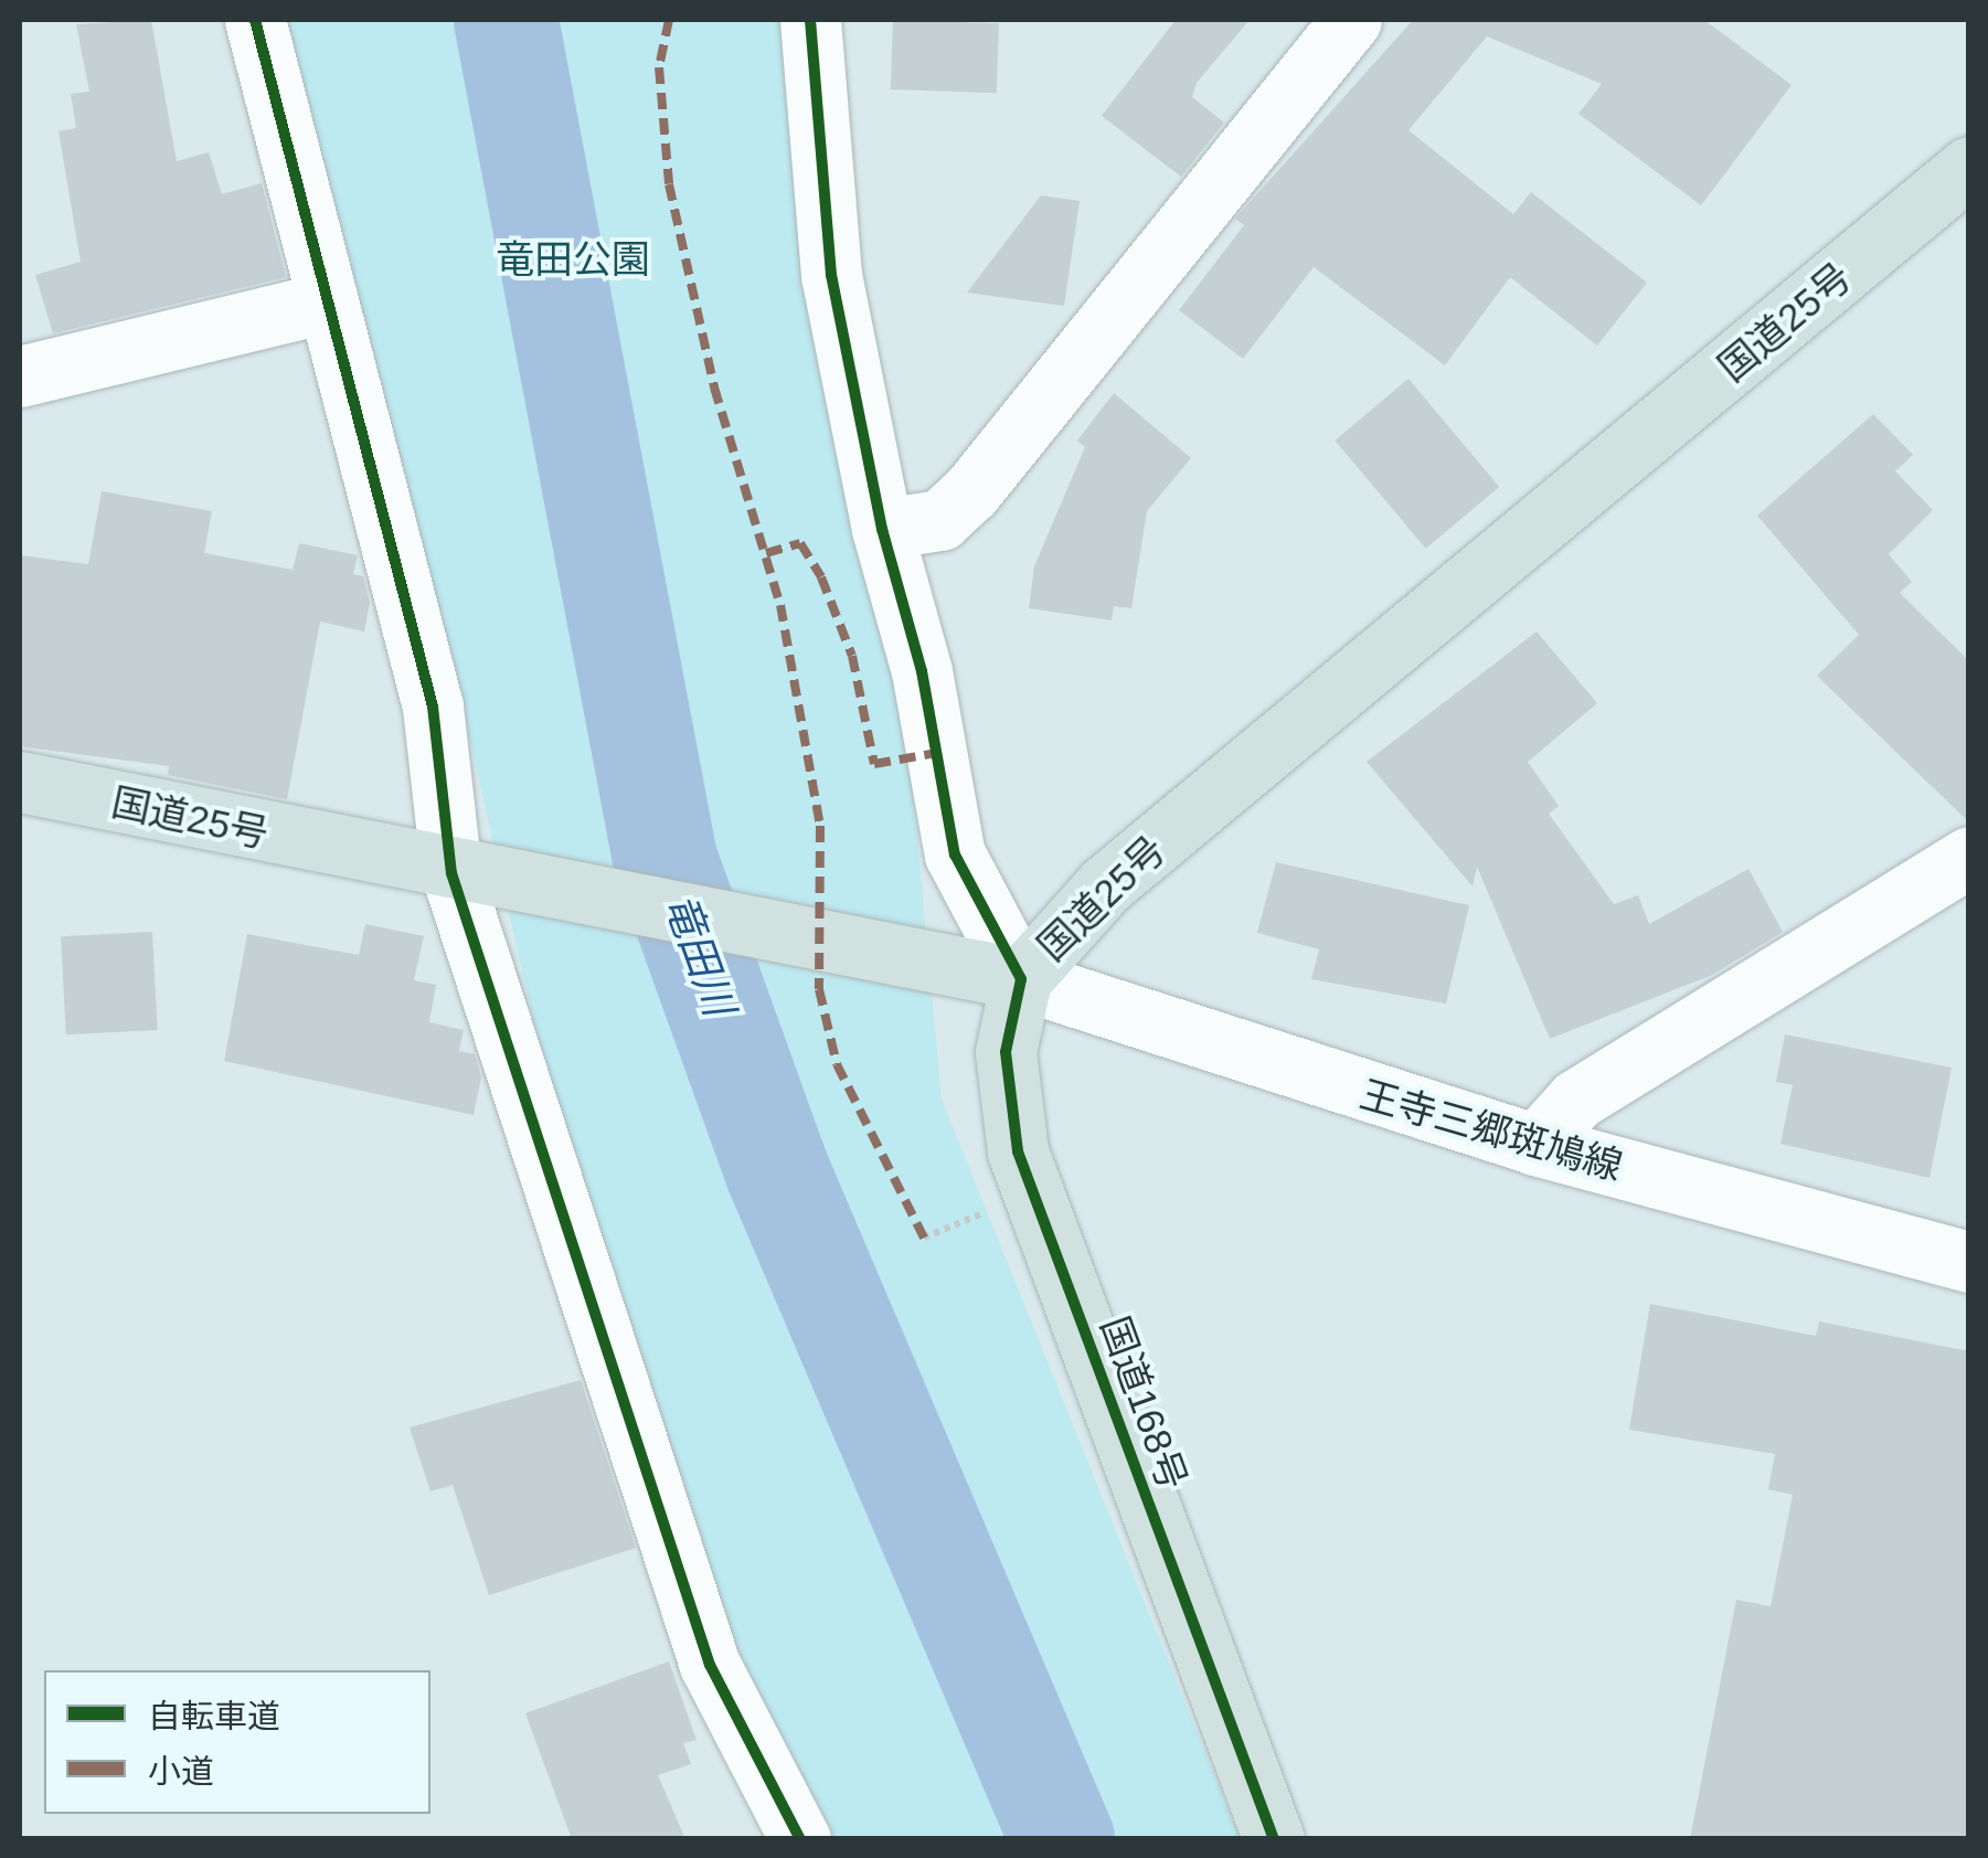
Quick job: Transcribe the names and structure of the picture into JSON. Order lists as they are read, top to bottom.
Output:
{
  "streets": {
    "highway": ["国道25号", "国道168号"],
    "street": ["王寺三郷斑鳩線"]
  },
  "crossings": [
    ["国道25号", "王寺三郷斑鳩線"],
    ["国道25号", "国道168号"],
    ["王寺三郷斑鳩線", "国道168号"]
  ],
  "water": ["竜田川"],
  "parks": ["竜田公園"],
  "legend": ["自転車道", "小道"]
}
